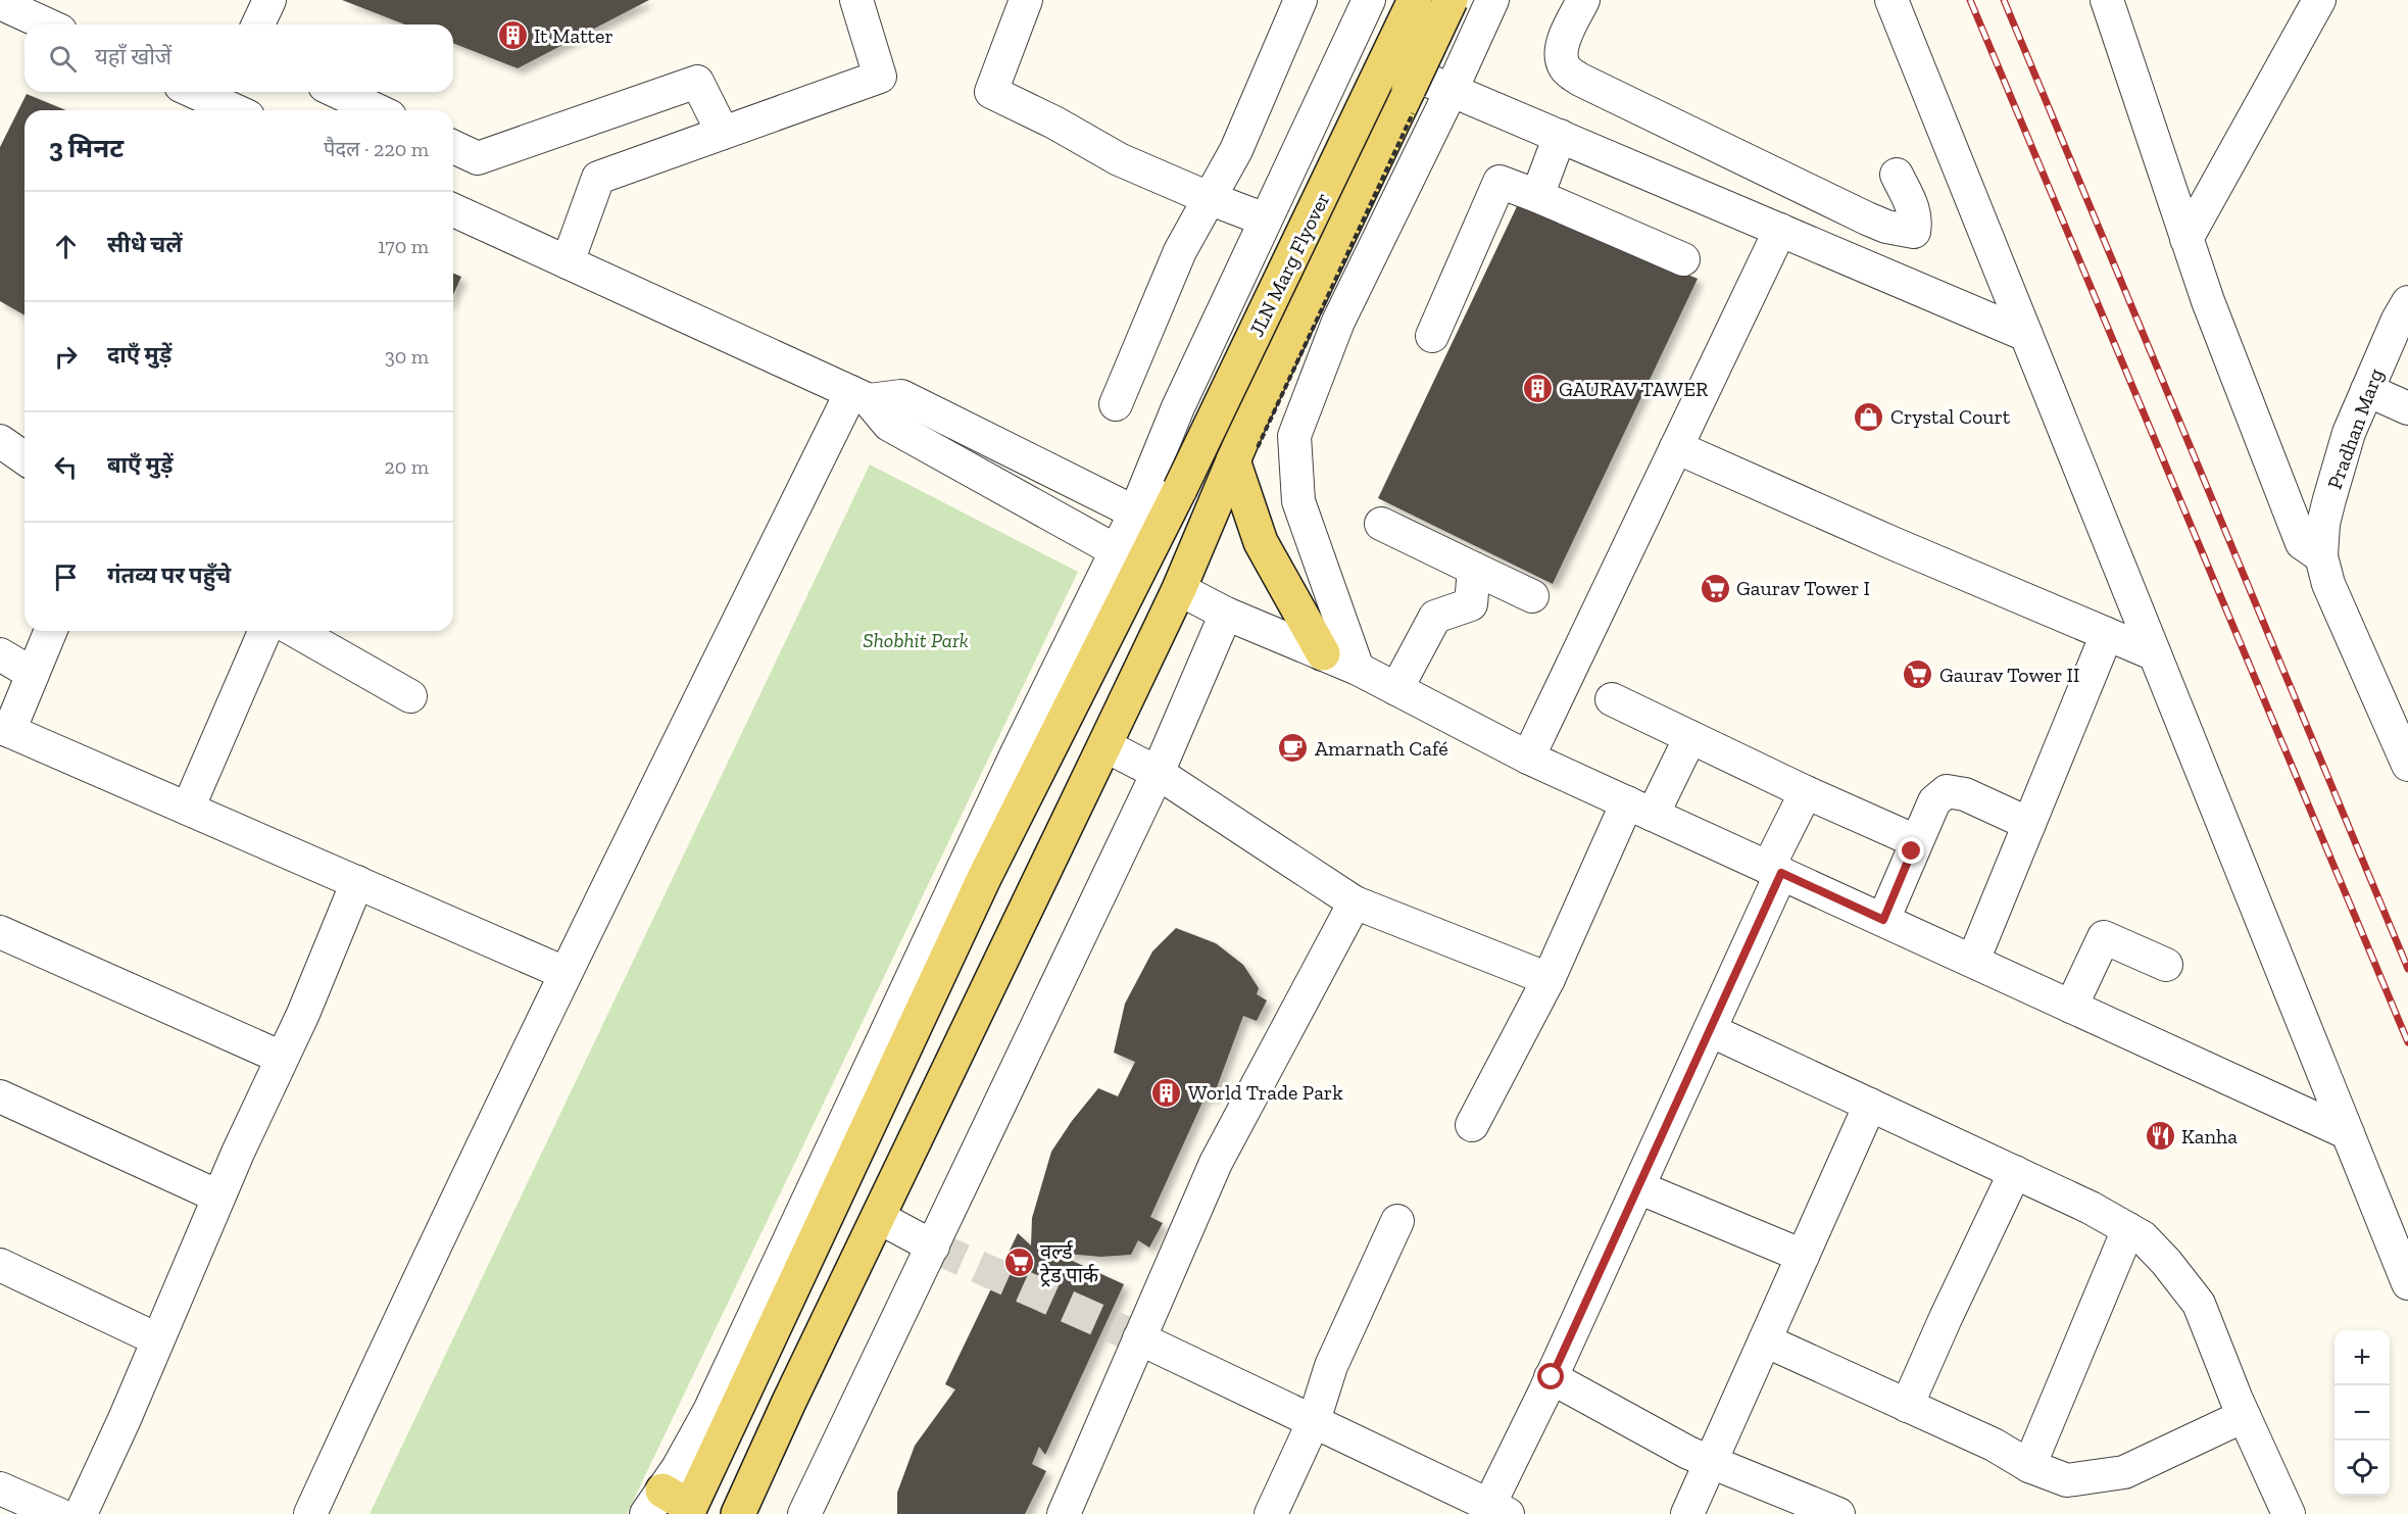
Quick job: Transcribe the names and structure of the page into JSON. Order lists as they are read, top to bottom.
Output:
{
  "streets": {
    "main road": ["JLN Marg Flyover"],
    "street": ["Pradhan Marg"]
  },
  "parks": ["Shobhit Park"],
  "places": {
    "building": ["It Matter", "GAURAV TAWER", "World Trade Park"],
    "shop": ["Crystal Court"],
    "supermarket": ["Gaurav Tower I", "Gaurav Tower II", "वर्ल्ड ट्रेड पार्क"],
    "cafe": ["Amarnath Café"],
    "restaurant": ["Kanha"]
  },
  "page": {
    "search": "यहाँ खोजें",
    "heading": ["3 मिनट", "पैदल · 220 m"],
    "list": [
      ["सीधे चलें", "170 m"],
      ["दाएँ मुड़ें", "30 m"],
      ["बाएँ मुड़ें", "20 m"],
      "गंतव्य पर पहुँचे"
    ],
    "map_buttons": ["+", "−"]
  }
}
